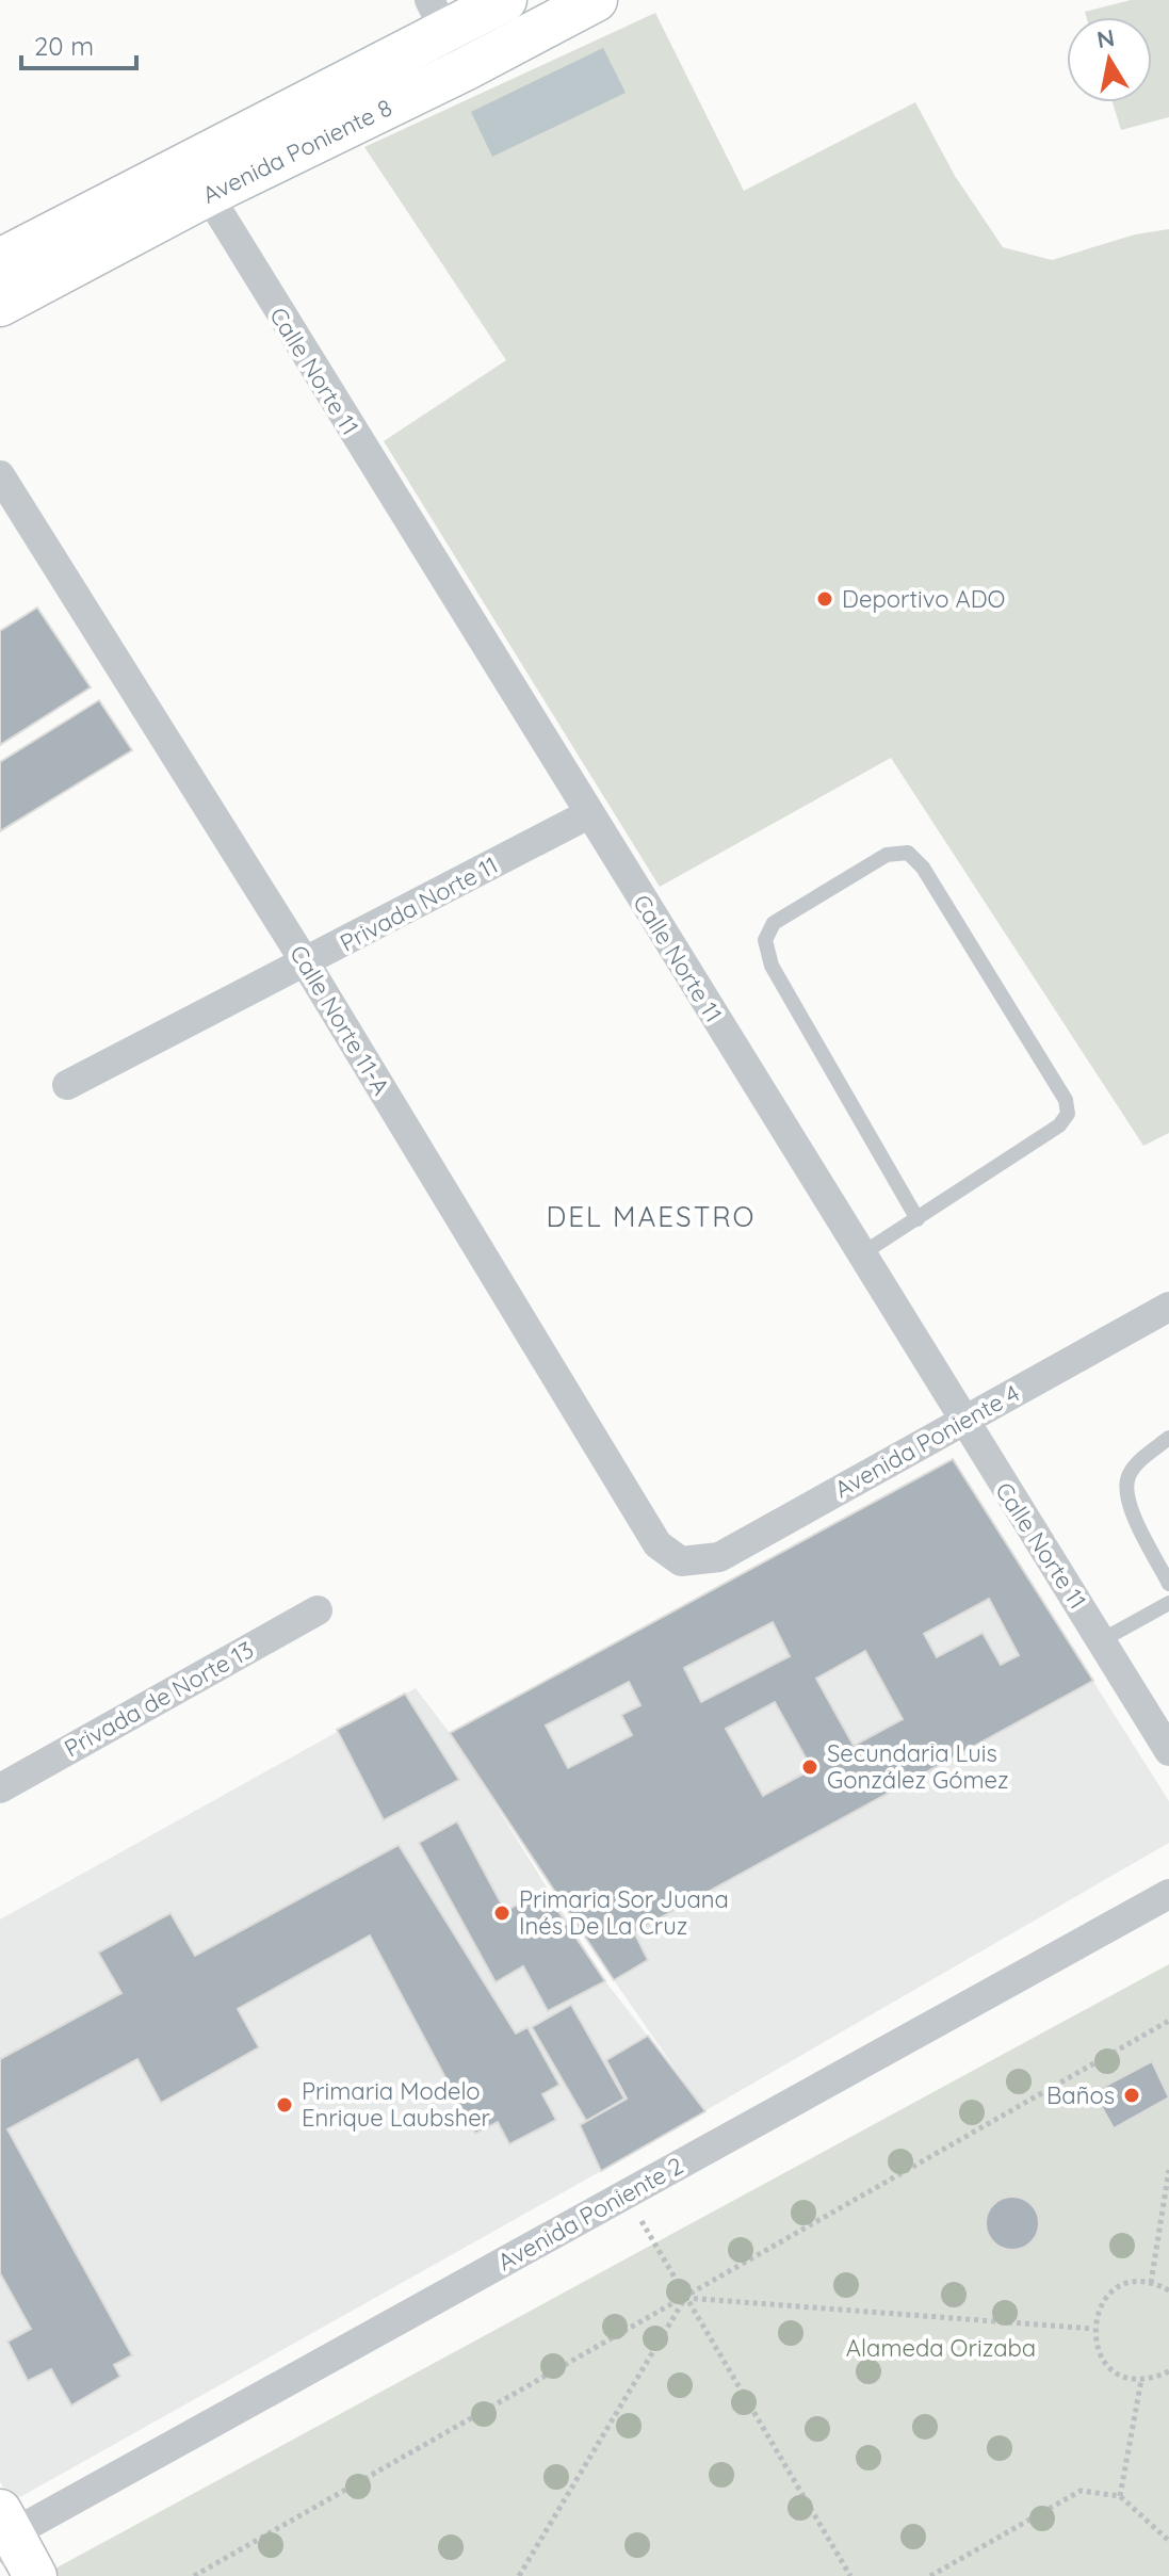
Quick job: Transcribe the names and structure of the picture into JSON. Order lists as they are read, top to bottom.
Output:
{
  "streets": {
    "street": [
      "Avenida Poniente 8",
      "Calle Norte 11",
      "Privada Norte 11",
      "Calle Norte 11-A",
      "Avenida Poniente 4",
      "Privada de Norte 13",
      "Avenida Poniente 2"
    ]
  },
  "crossings": [
    ["Avenida Poniente 8", "Calle Norte 11"],
    ["Calle Norte 11", "Privada Norte 11"],
    ["Calle Norte 11", "Avenida Poniente 4"],
    ["Privada Norte 11", "Calle Norte 11-A"],
    ["Calle Norte 11-A", "Avenida Poniente 4"]
  ],
  "districts": ["DEL MAESTRO"],
  "parks": ["Alameda Orizaba"],
  "places": [
    "Deportivo ADO",
    "Secundaria Luis González Gómez",
    "Primaria Sor Juana Inés De La Cruz",
    "Baños",
    "Primaria Modelo Enrique Laubsher"
  ],
  "scale_bar": "20 m",
  "north": "top"
}
